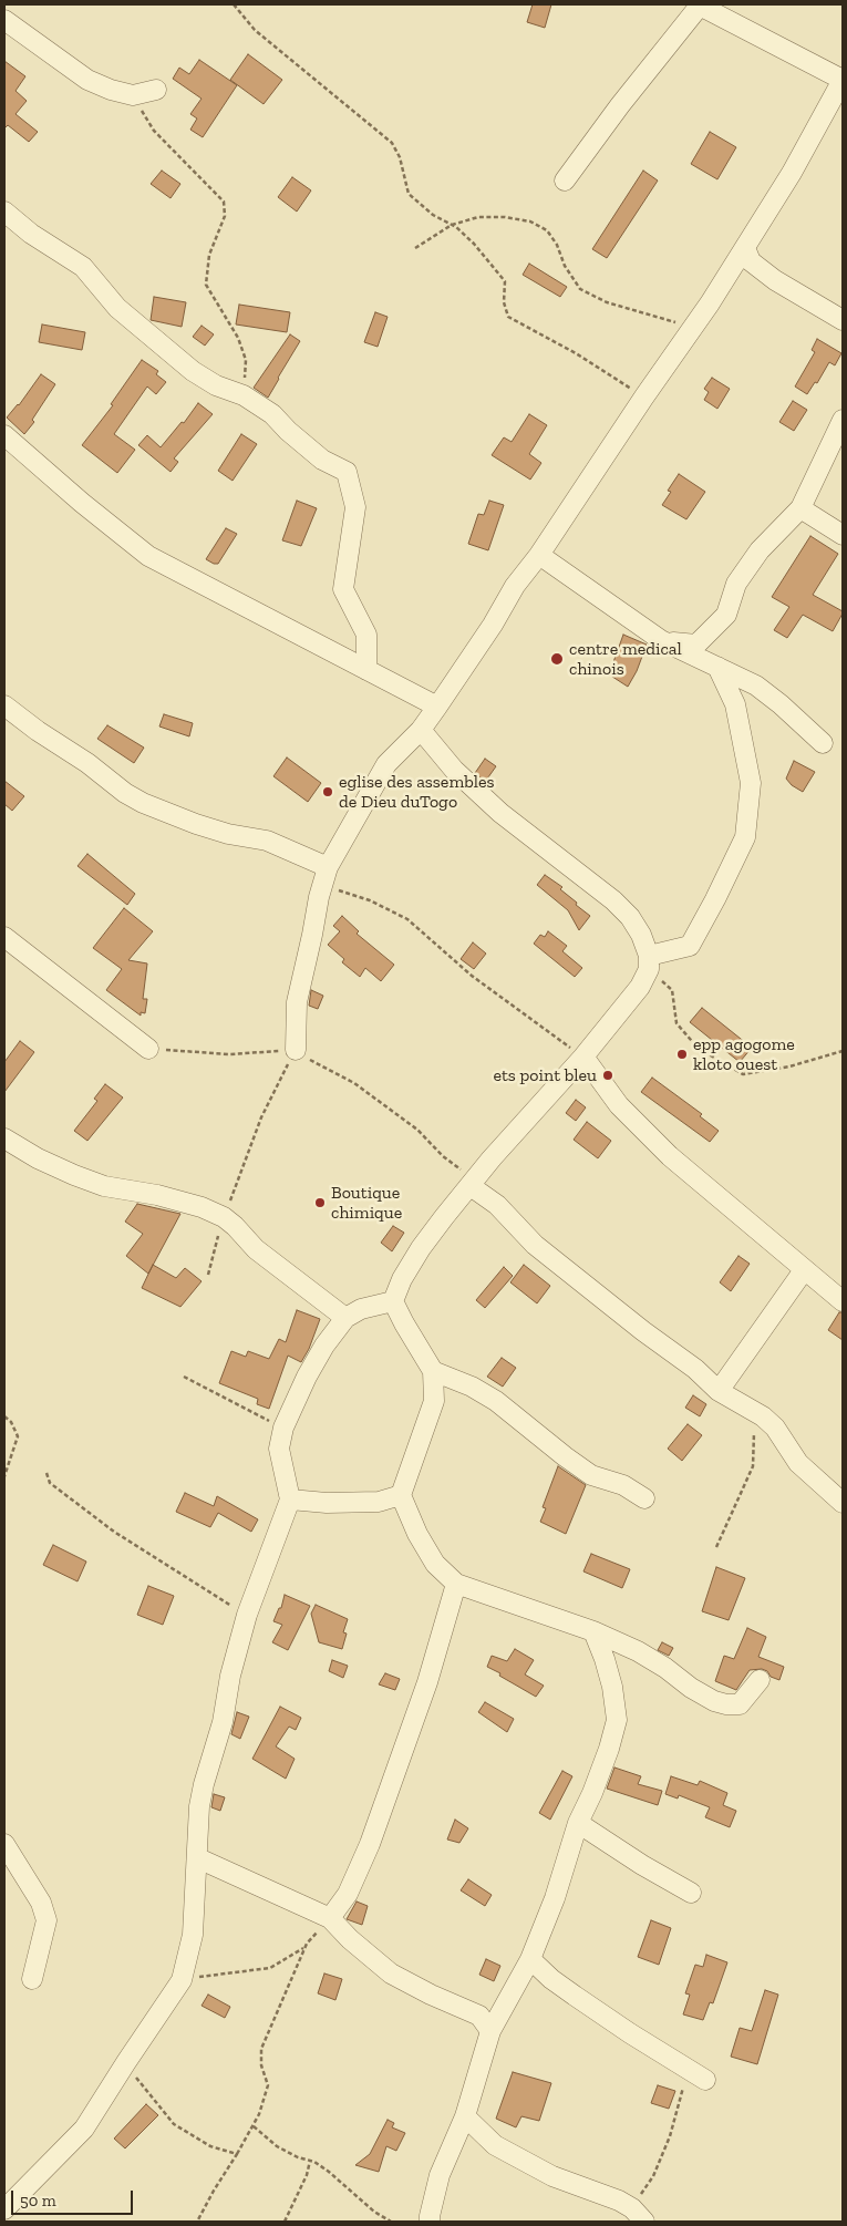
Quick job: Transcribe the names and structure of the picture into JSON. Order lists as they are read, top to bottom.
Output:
{
  "places": [
    "centre medical chinois",
    "eglise des assembles de Dieu duTogo",
    "epp agogome kloto ouest",
    "ets point bleu",
    "Boutique chimique"
  ],
  "scale_bar": "50 m"
}
